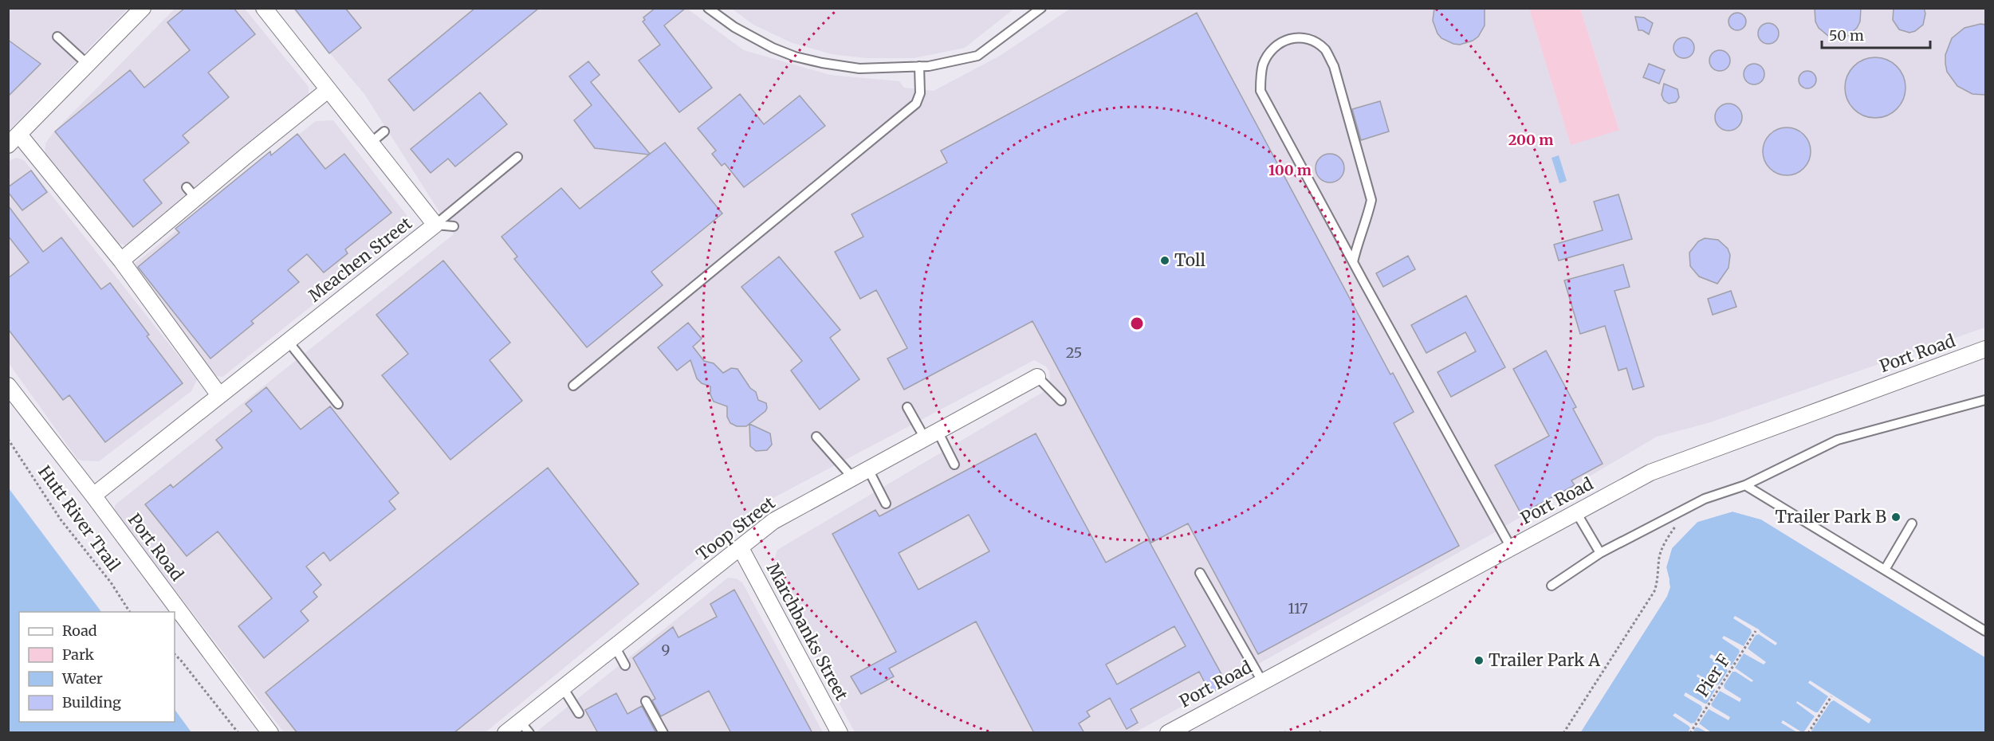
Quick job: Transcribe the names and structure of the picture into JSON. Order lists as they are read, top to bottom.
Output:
{
  "streets": {
    "street": [
      "Meachen Street",
      "Port Road",
      "Toop Street",
      "Marchbanks Street"
    ],
    "path": ["Hutt River Trail", "Pier F"]
  },
  "crossings": [
    ["Meachen Street", "Port Road"],
    ["Toop Street", "Marchbanks Street"]
  ],
  "places": ["Toll", "Trailer Park B", "Trailer Park A"],
  "house_numbers": ["25", "117", "9"],
  "legend": [
    "Road",
    "Park",
    "Water",
    "Building"
  ],
  "scale_bar": "50 m",
  "rings": ["200 m", "100 m"]
}
